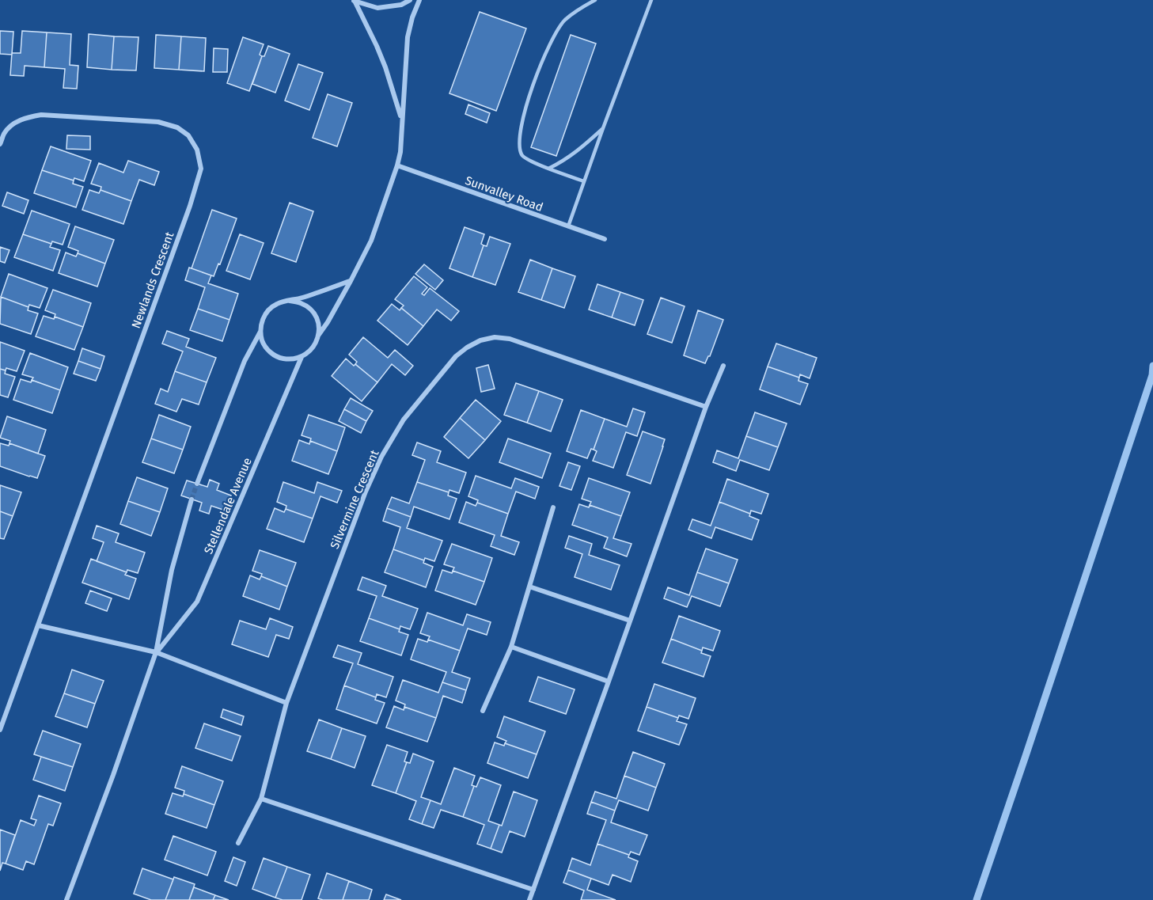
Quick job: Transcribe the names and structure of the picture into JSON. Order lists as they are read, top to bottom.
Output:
{
  "streets": {
    "street": [
      "Sunvalley Road",
      "Newlands Crescent",
      "Silvermine Crescent",
      "Stellendale Avenue"
    ]
  }
}
